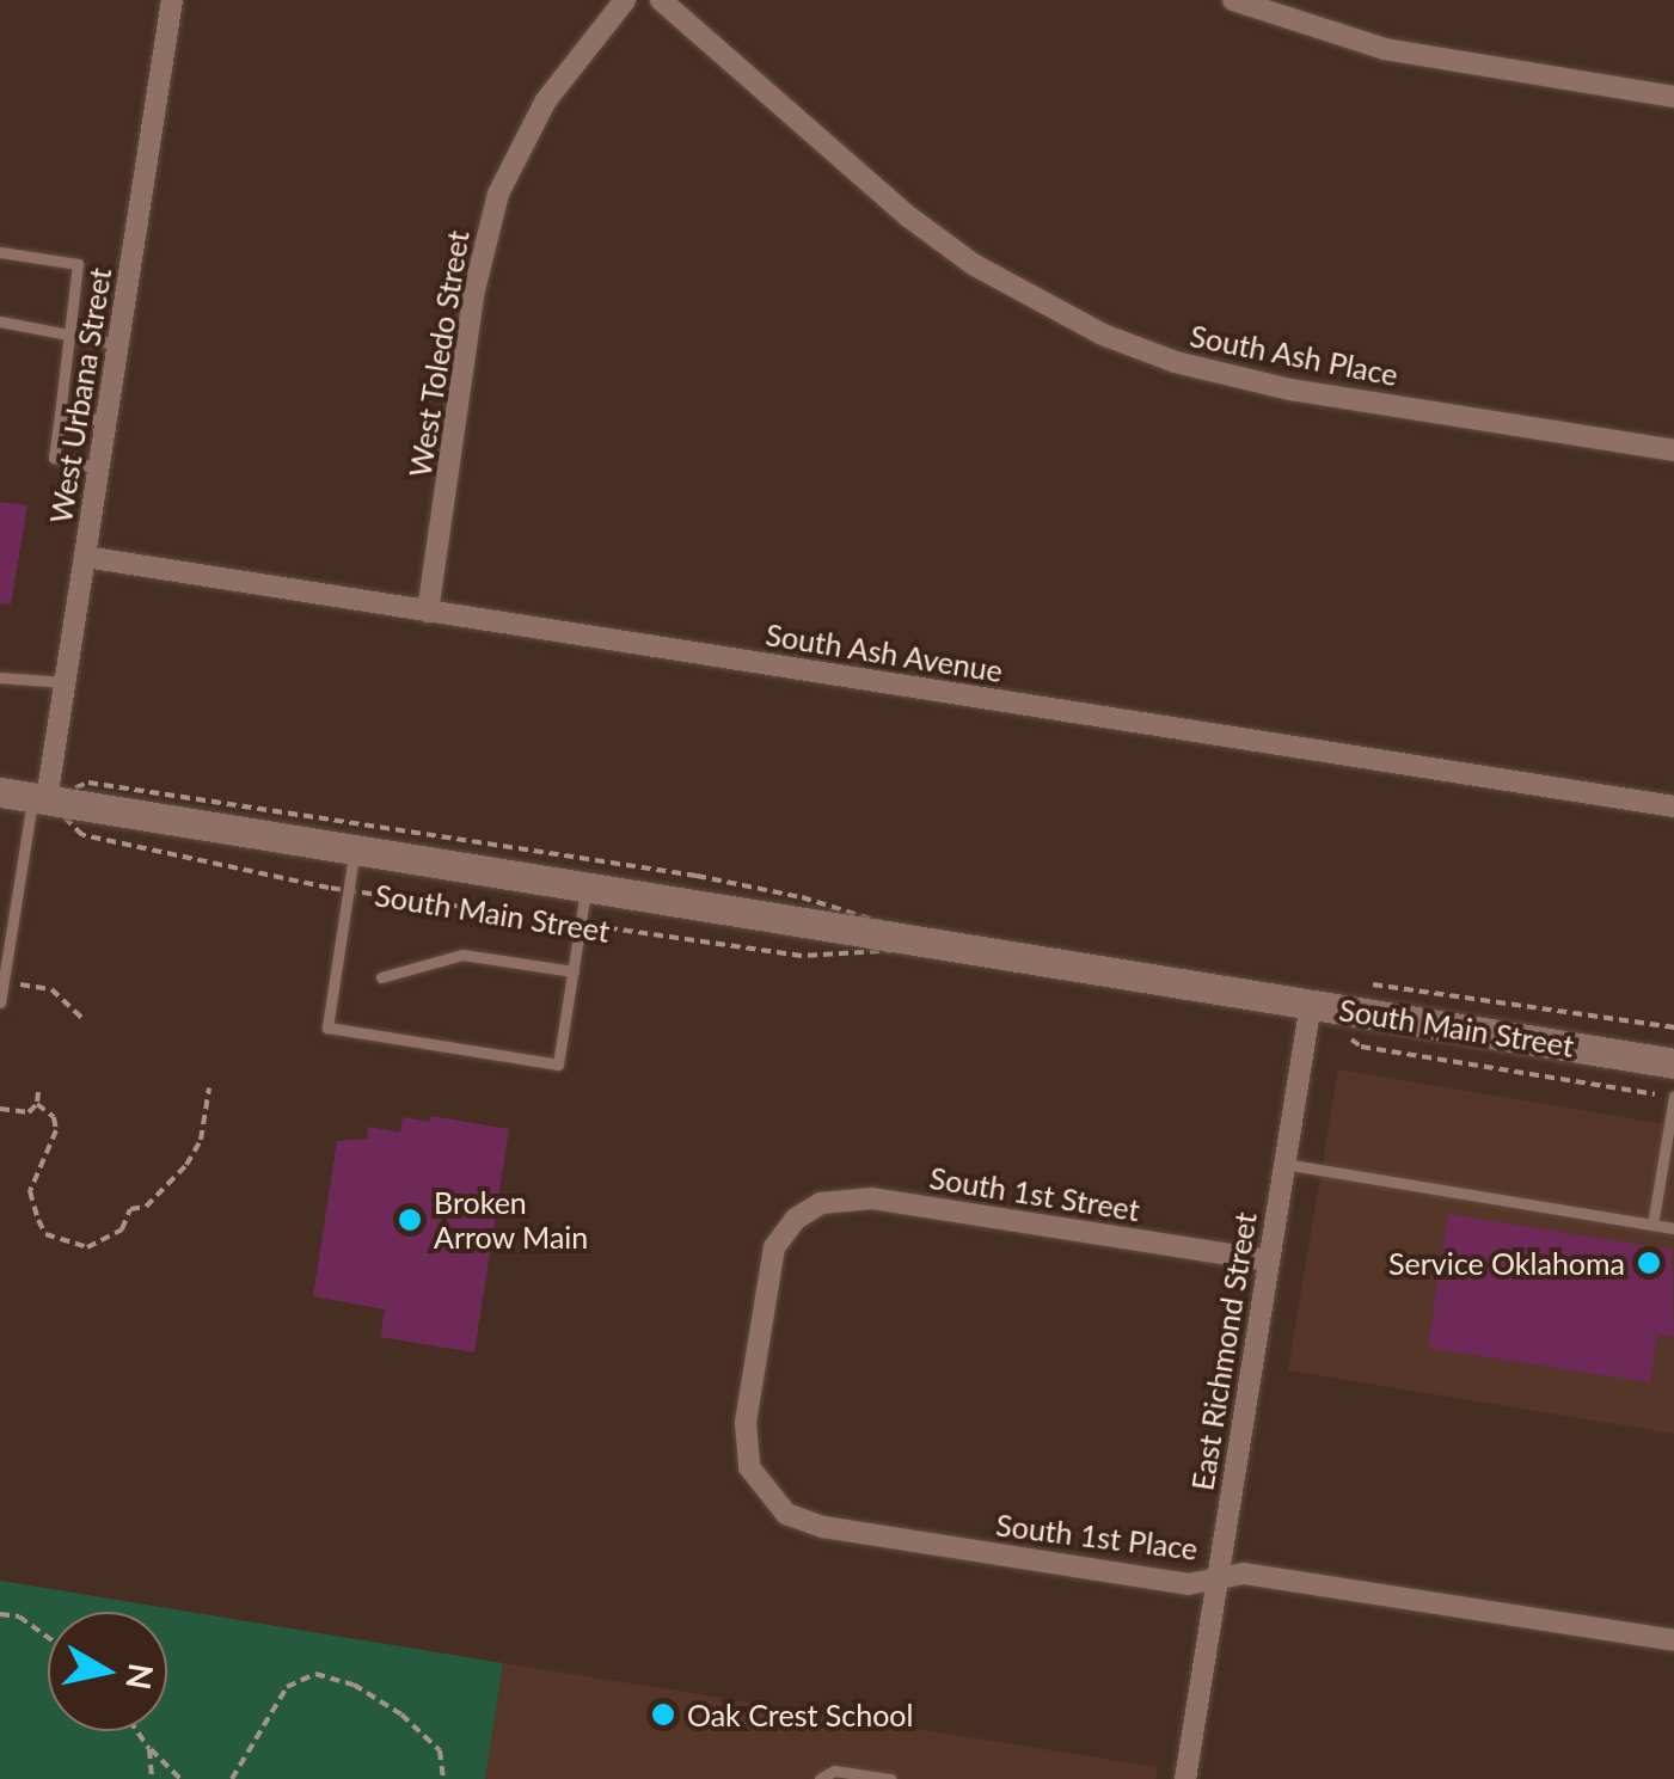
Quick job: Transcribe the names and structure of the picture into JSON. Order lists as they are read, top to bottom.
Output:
{
  "streets": {
    "street": [
      "West Toledo Street",
      "South Ash Place",
      "West Urbana Street",
      "South Ash Avenue",
      "South Main Street",
      "South 1st Street",
      "East Richmond Street",
      "South 1st Place"
    ]
  },
  "crossings": [
    ["West Toledo Street", "South Ash Avenue"],
    ["West Urbana Street", "South Ash Avenue"],
    ["West Urbana Street", "South Main Street"],
    ["South Main Street", "East Richmond Street"],
    ["South 1st Street", "East Richmond Street"],
    ["South 1st Street", "South 1st Place"],
    ["East Richmond Street", "South 1st Place"]
  ],
  "places": ["Broken Arrow Main", "Service Oklahoma", "Oak Crest School"],
  "north": "right"
}
